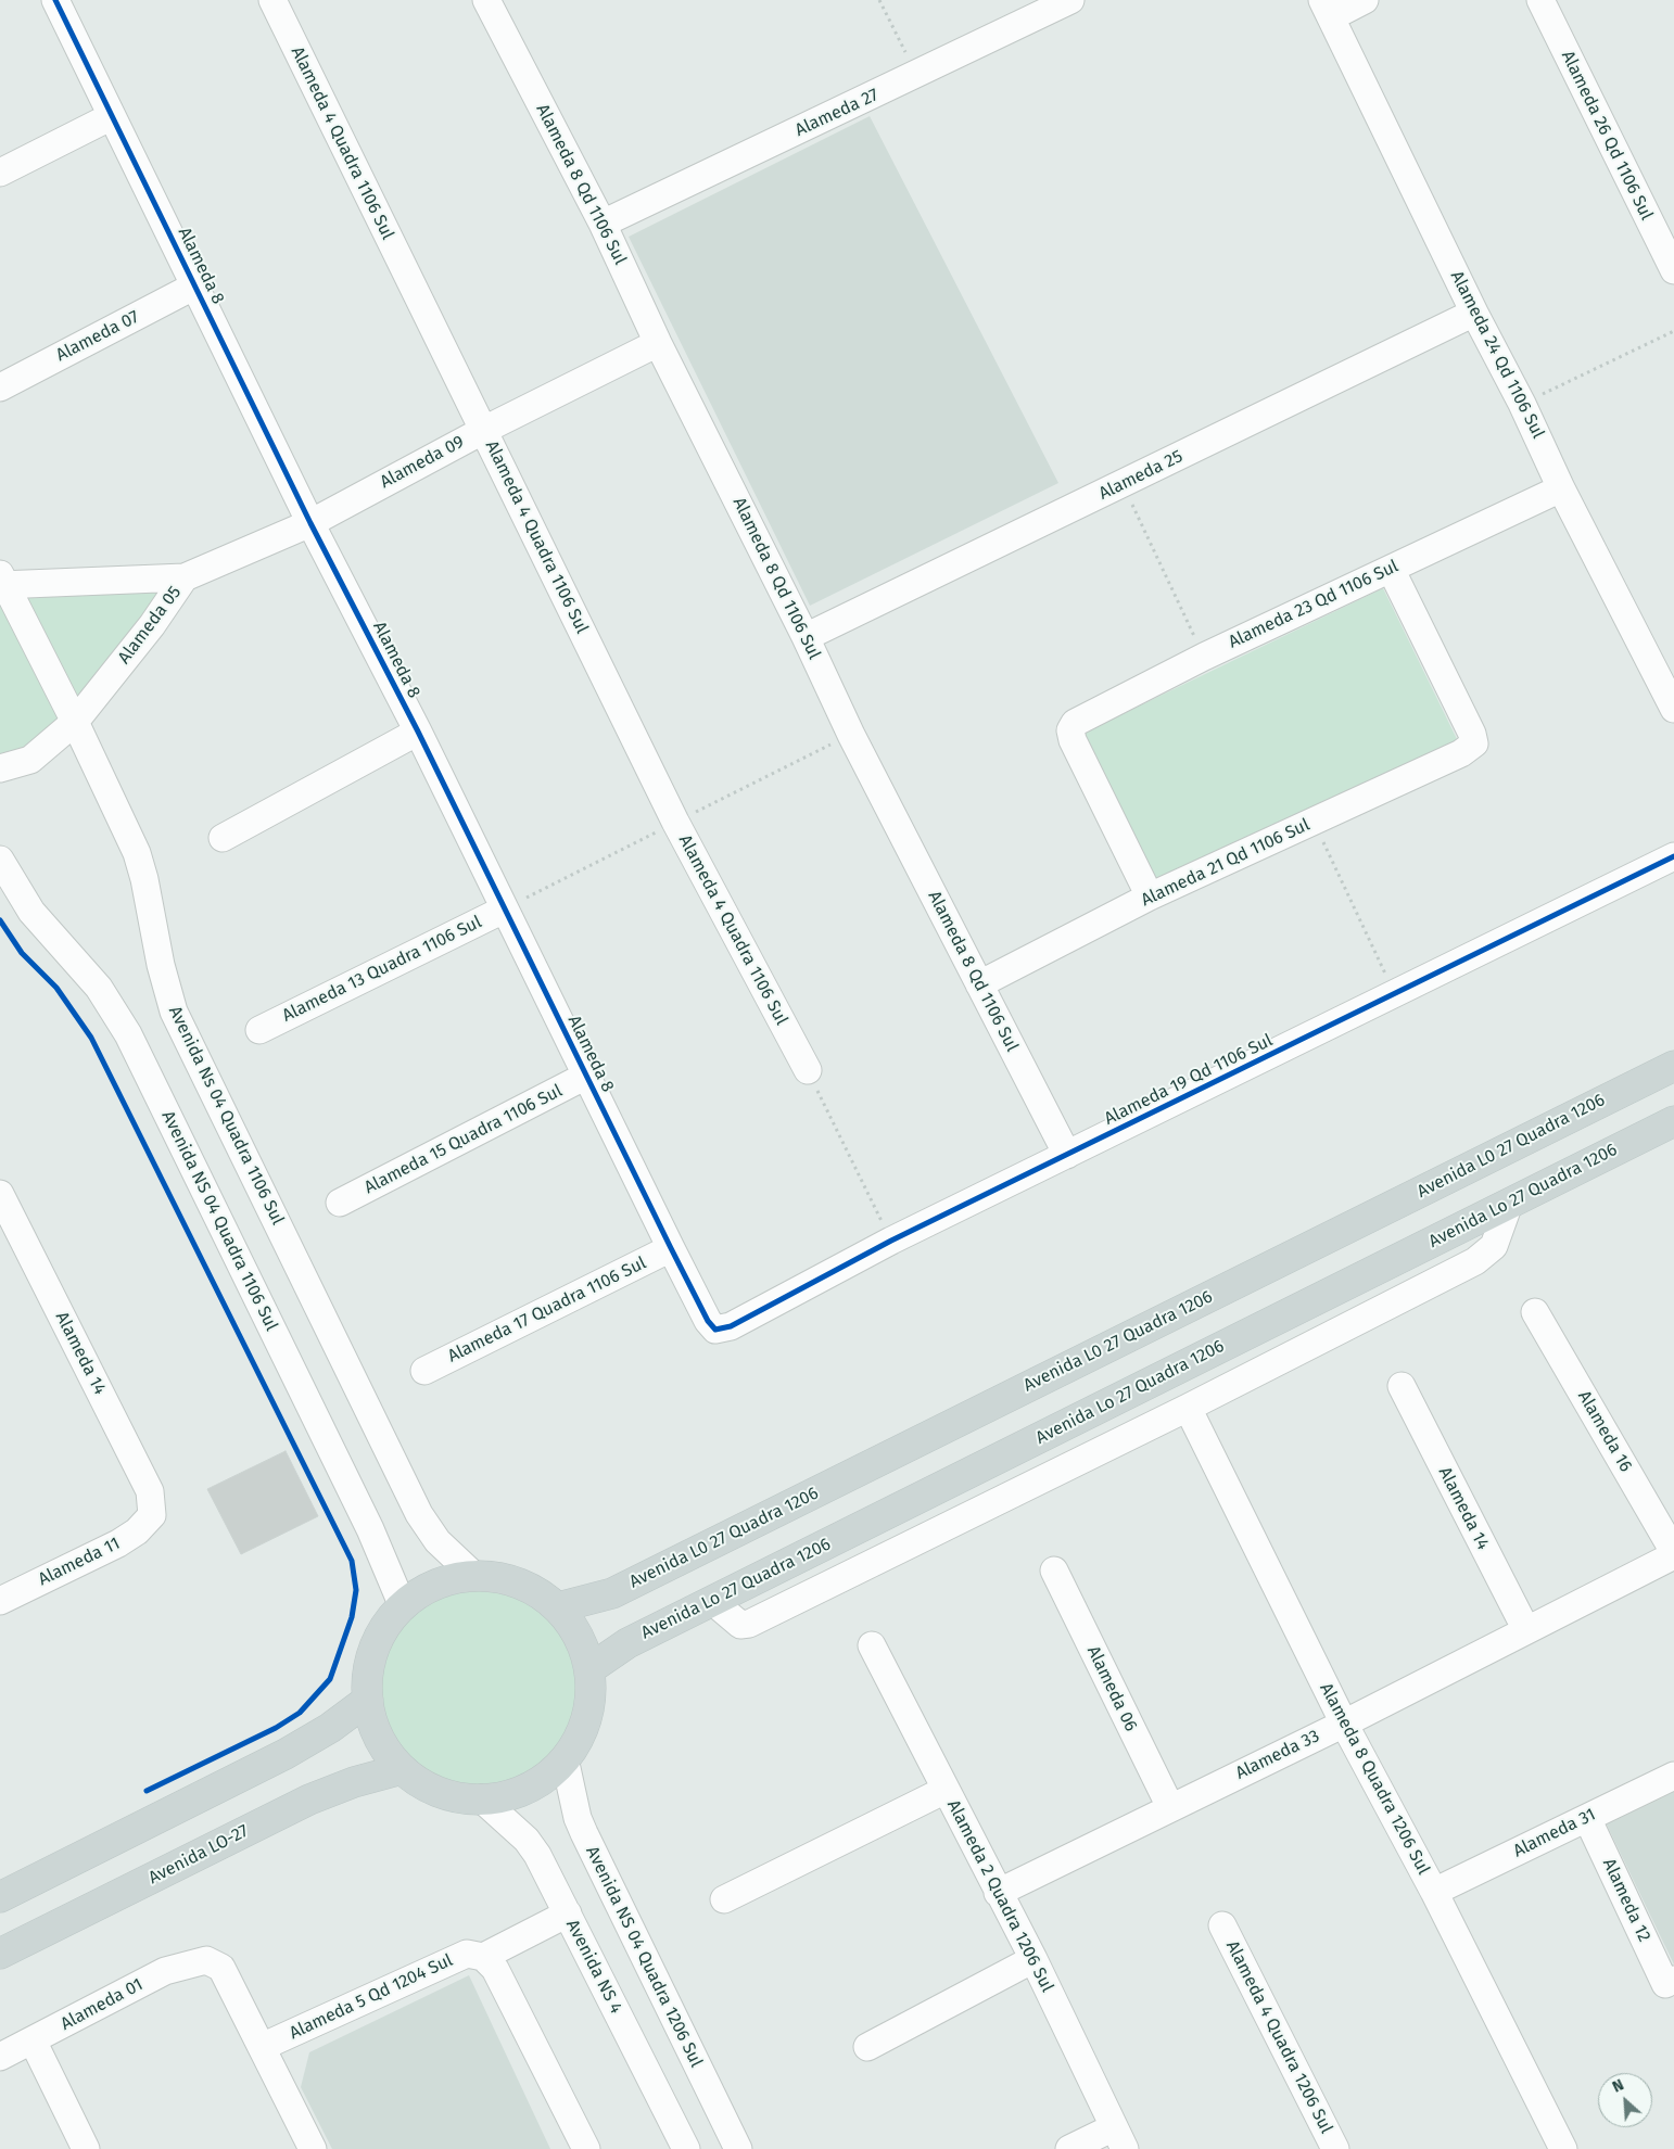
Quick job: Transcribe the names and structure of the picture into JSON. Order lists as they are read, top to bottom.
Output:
{
  "streets": {
    "main road": ["Avenida L0 27 Quadra 1206", "Avenida Lo 27 Quadra 1206", "Avenida LO-27"],
    "street": [
      "Alameda 27",
      "Alameda 26 Qd 1106 Sul",
      "Alameda 4 Quadra 1106 Sul",
      "Alameda 8 Qd 1106 Sul",
      "Alameda 8",
      "Alameda 07",
      "Alameda 24 Qd 1106 Sul",
      "Alameda 09",
      "Alameda 25",
      "Alameda 23 Qd 1106 Sul",
      "Alameda 05",
      "Alameda 21 Qd 1106 Sul",
      "Alameda 13 Quadra 1106 Sul",
      "Alameda 19 Qd 1106 Sul",
      "Avenida Ns 04 Quadra 1106 Sul",
      "Alameda 15 Quadra 1106 Sul",
      "Avenida NS 04 Quadra 1106 Sul",
      "Alameda 17 Quadra 1106 Sul",
      "Alameda 14",
      "Alameda 16",
      "Alameda 11",
      "Alameda 06",
      "Alameda 33",
      "Alameda 8 Quadra 1206 Sul",
      "Alameda 31",
      "Alameda 2 Quadra 1206 Sul",
      "Alameda 12",
      "Avenida NS 04 Quadra 1206 Sul",
      "Avenida NS 4",
      "Alameda 5 Qd 1204 Sul",
      "Alameda 01",
      "Alameda 4 Quadra 1206 Sul"
    ]
  },
  "crossings": [
    ["Alameda 27", "Alameda 8 Qd 1106 Sul"],
    ["Alameda 4 Quadra 1106 Sul", "Alameda 09"],
    ["Alameda 8 Qd 1106 Sul", "Alameda 09"],
    ["Alameda 8 Qd 1106 Sul", "Alameda 25"],
    ["Alameda 8 Qd 1106 Sul", "Alameda 21 Qd 1106 Sul"],
    ["Alameda 8 Qd 1106 Sul", "Alameda 19 Qd 1106 Sul"],
    ["Alameda 8", "Alameda 07"],
    ["Alameda 8", "Alameda 09"],
    ["Alameda 8", "Alameda 13 Quadra 1106 Sul"],
    ["Alameda 8", "Alameda 19 Qd 1106 Sul"],
    ["Alameda 8", "Alameda 15 Quadra 1106 Sul"],
    ["Alameda 8", "Alameda 17 Quadra 1106 Sul"],
    ["Alameda 24 Qd 1106 Sul", "Alameda 25"],
    ["Alameda 24 Qd 1106 Sul", "Alameda 23 Qd 1106 Sul"],
    ["Alameda 09", "Alameda 05"],
    ["Alameda 23 Qd 1106 Sul", "Alameda 21 Qd 1106 Sul"],
    ["Alameda 05", "Avenida Ns 04 Quadra 1106 Sul"],
    ["Alameda 14", "Alameda 11"],
    ["Alameda 14", "Alameda 33"],
    ["Alameda 16", "Alameda 33"],
    ["Alameda 06", "Alameda 33"],
    ["Alameda 33", "Alameda 8 Quadra 1206 Sul"],
    ["Alameda 33", "Alameda 2 Quadra 1206 Sul"],
    ["Alameda 8 Quadra 1206 Sul", "Alameda 31"],
    ["Alameda 31", "Alameda 12"],
    ["Avenida NS 4", "Alameda 5 Qd 1204 Sul"],
    ["Alameda 5 Qd 1204 Sul", "Alameda 01"]
  ],
  "north": "top left"
}
